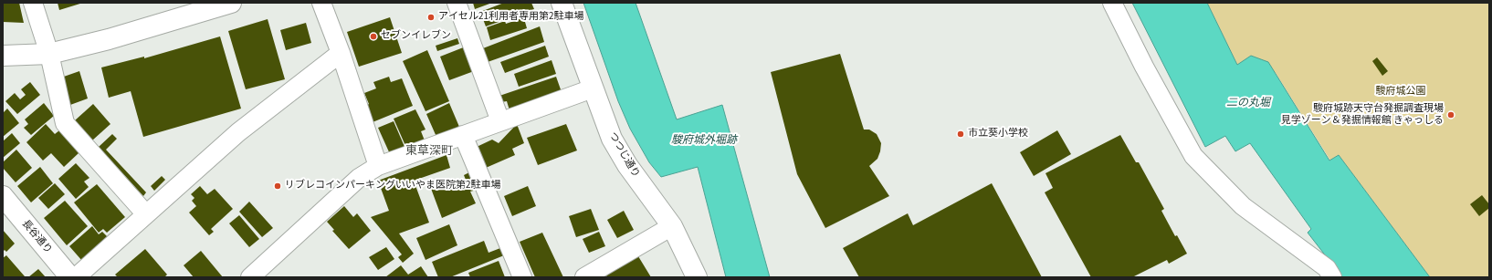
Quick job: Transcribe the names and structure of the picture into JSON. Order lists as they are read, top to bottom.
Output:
{
  "streets": {
    "street": ["つつじ通り", "長谷通り"]
  },
  "districts": ["東草深町"],
  "water": ["二の丸堀", "駿府城外堀跡"],
  "parks": ["駿府城公園"],
  "places": [
    "アイセル21利用者専用第2駐車場",
    "セブンイレブン",
    "駿府城跡天守台発掘調査現場 見学ゾーン＆発掘情報館 きゃっしる",
    "市立葵小学校",
    "リブレコインパーキングいいやま医院第2駐車場"
  ]
}
